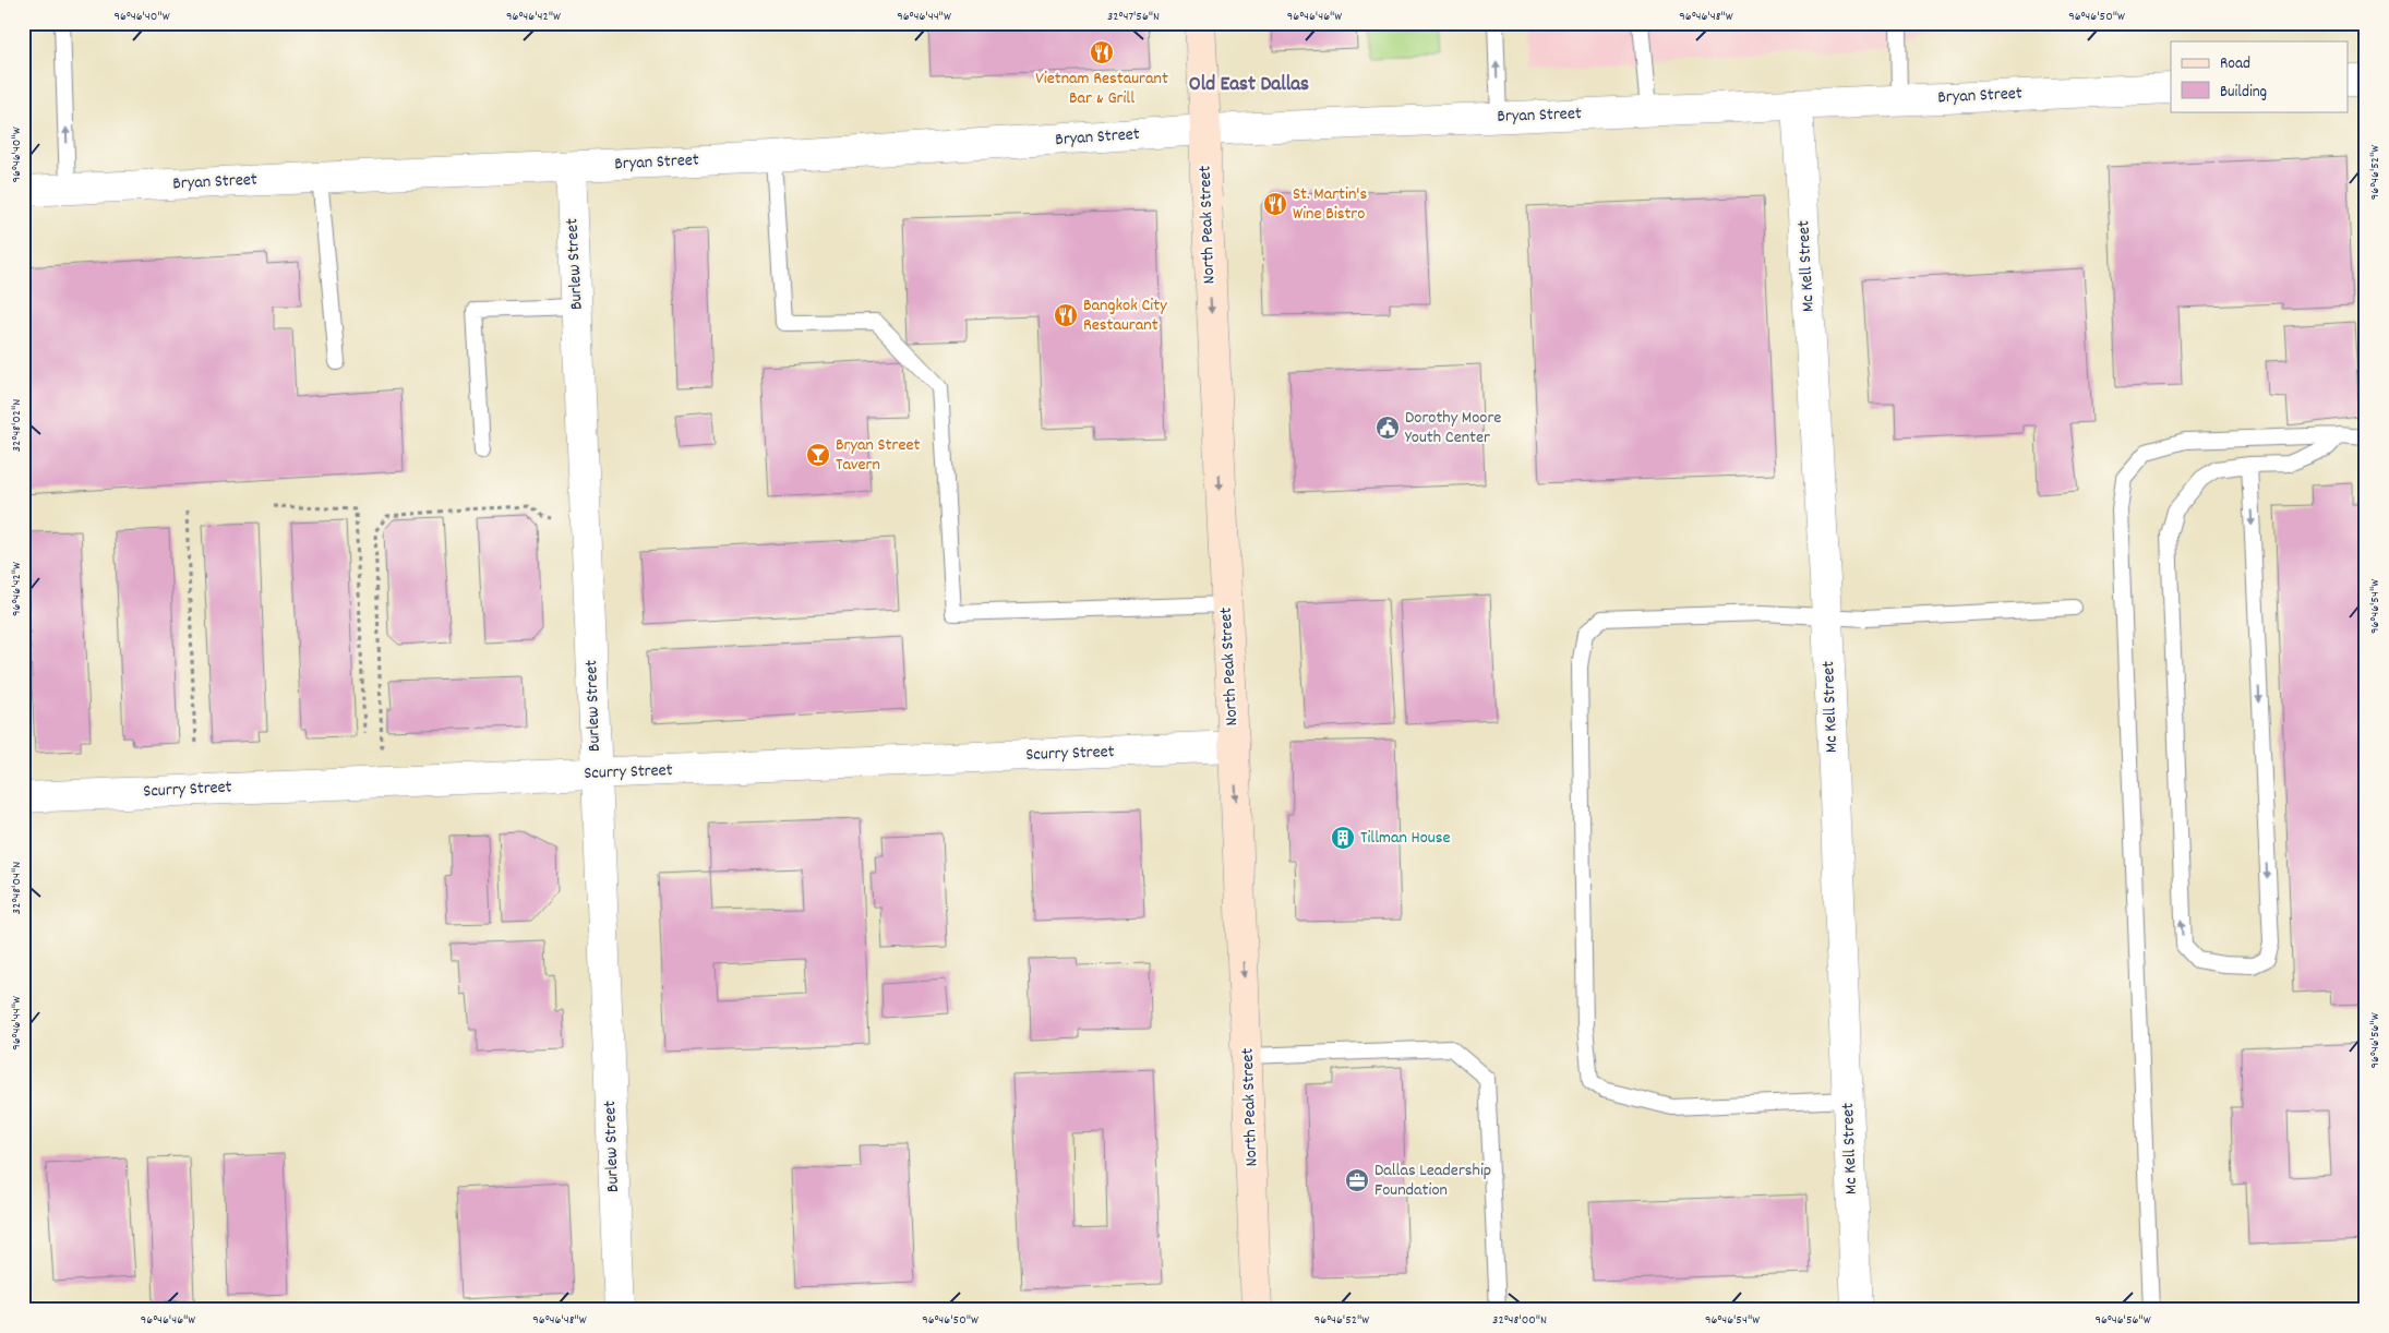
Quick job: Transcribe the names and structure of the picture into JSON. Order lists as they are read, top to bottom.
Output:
{
  "streets": {
    "main road": ["North Peak Street"],
    "street": [
      "Bryan Street",
      "Burlew Street",
      "Mc Kell Street",
      "Scurry Street"
    ]
  },
  "crossings": [
    ["Bryan Street", "North Peak Street"],
    ["Bryan Street", "Burlew Street"],
    ["Bryan Street", "Mc Kell Street"],
    ["North Peak Street", "Scurry Street"],
    ["Burlew Street", "Scurry Street"]
  ],
  "one_way": ["North Peak Street"],
  "districts": ["Old East Dallas"],
  "places": {
    "restaurant": ["Vietnam Restaurant Bar & Grill", "St. Martin's Wine Bistro", "Bangkok City Restaurant"],
    "public building": ["Dorothy Moore Youth Center"],
    "bar": ["Bryan Street Tavern"],
    "building": ["Tillman House"],
    "office": ["Dallas Leadership Foundation"]
  },
  "legend": ["Road", "Building"],
  "coordinates": [
    "96°46'40\"W",
    "96°46'42\"W",
    "96°46'44\"W",
    "32°47'56\"N",
    "96°46'46\"W",
    "96°46'48\"W",
    "96°46'50\"W",
    "96°46'52\"W",
    "32°48'02\"N",
    "96°46'54\"W",
    "32°48'04\"N",
    "96°46'56\"W",
    "32°48'00\"N"
  ]
}
